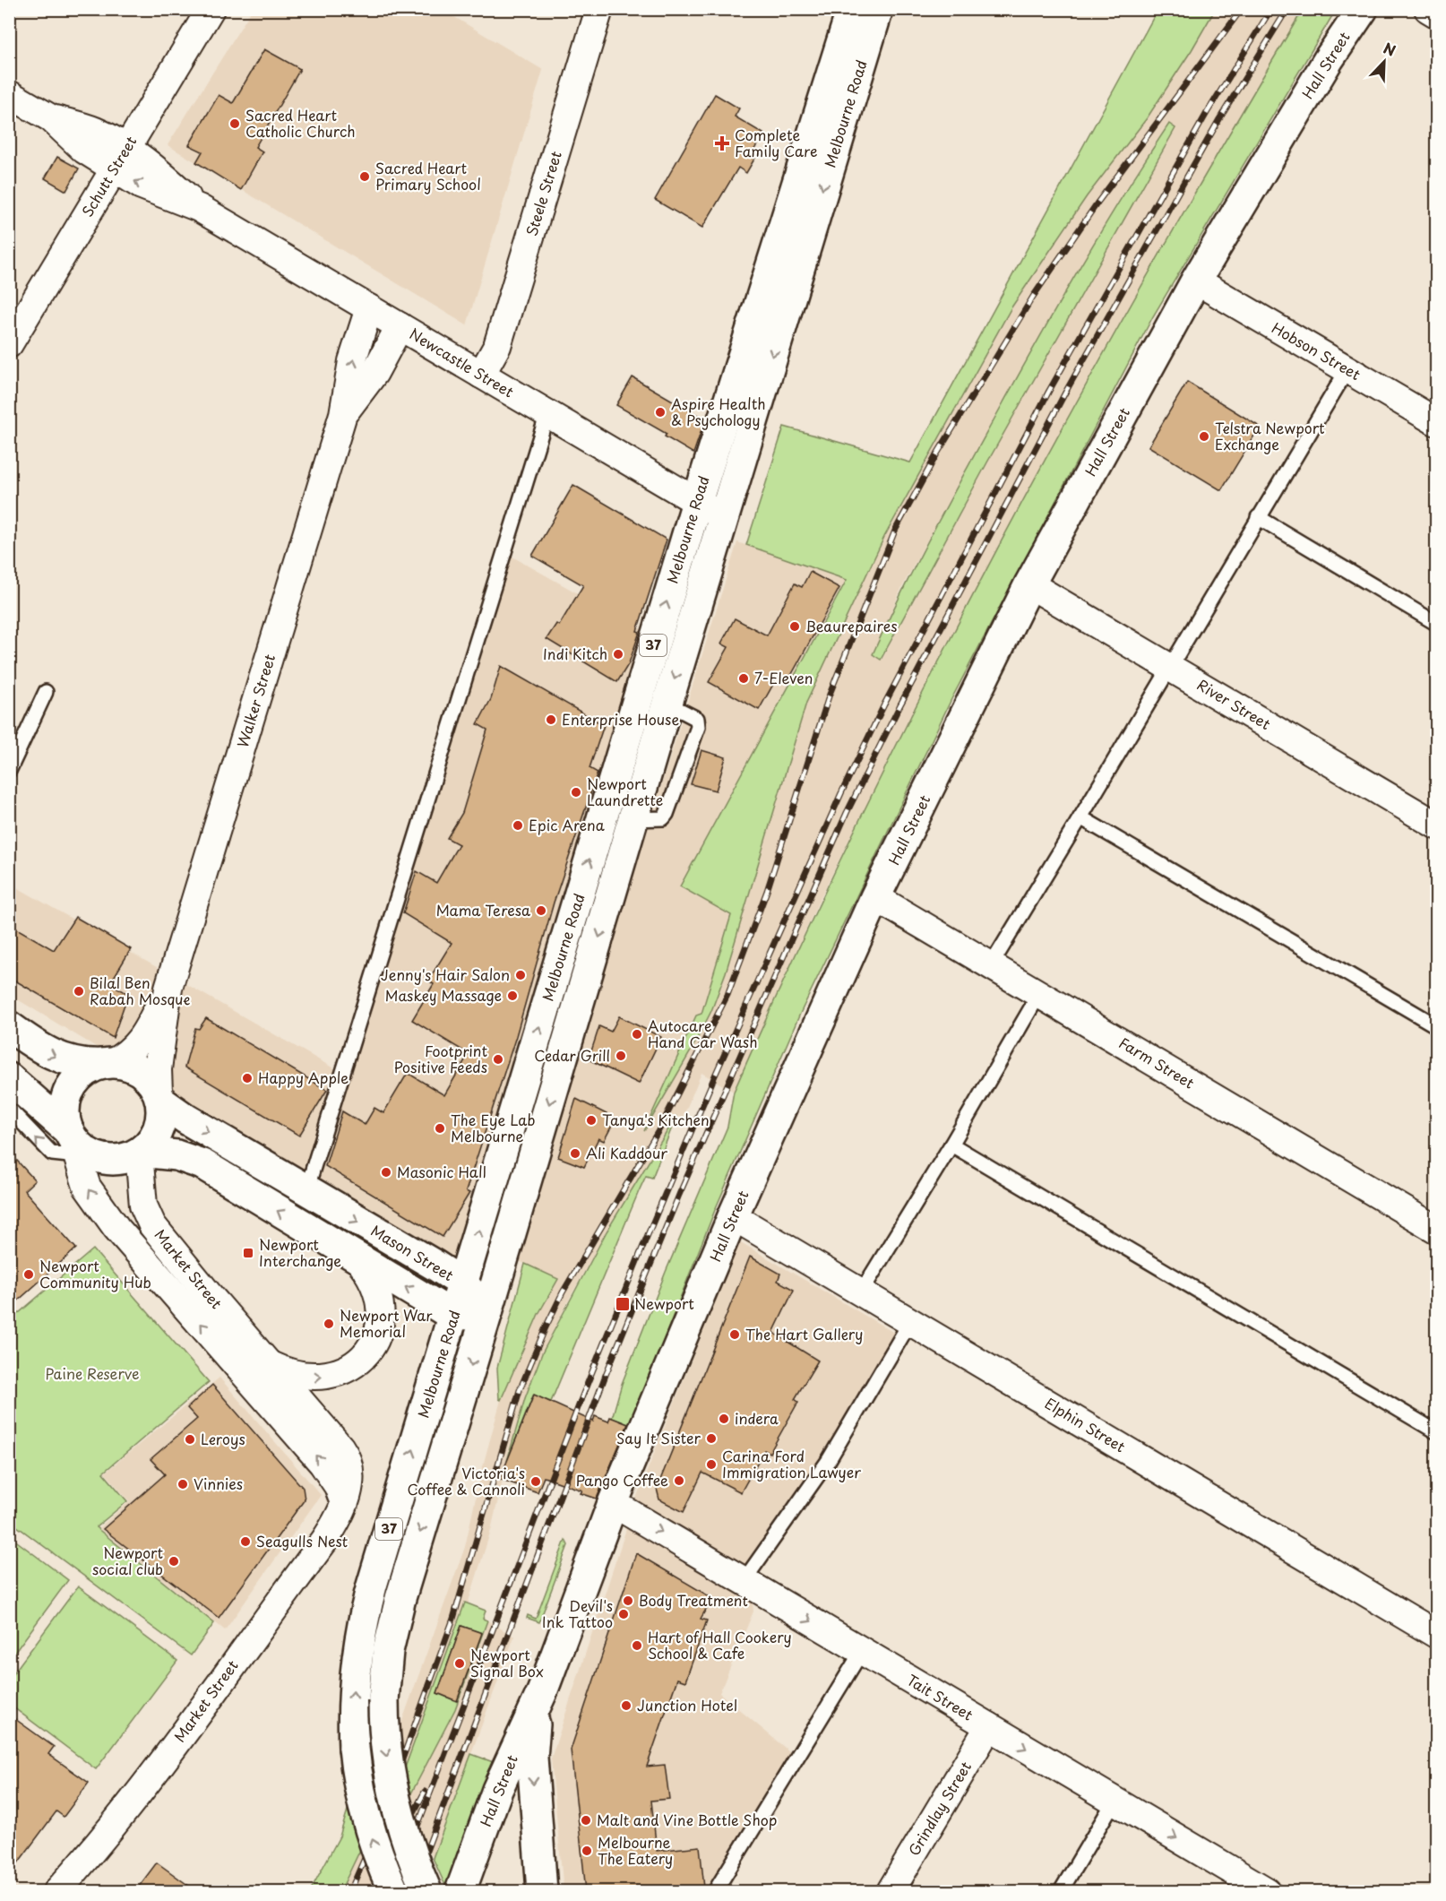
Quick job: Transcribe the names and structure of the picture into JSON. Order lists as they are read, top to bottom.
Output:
{
  "streets": {
    "main road": [
      "Hall Street",
      "Melbourne Road",
      "37",
      "Mason Street"
    ],
    "street": [
      "Schutt Street",
      "Steele Street",
      "Hobson Street",
      "Newcastle Street",
      "Walker Street",
      "River Street",
      "Farm Street",
      "Market Street",
      "Elphin Street",
      "Tait Street",
      "Grindlay Street"
    ]
  },
  "crossings": [
    ["Hall Street", "Hobson Street"],
    ["Hall Street", "River Street"],
    ["Hall Street", "Farm Street"],
    ["Hall Street", "Elphin Street"],
    ["Hall Street", "Tait Street"],
    ["Melbourne Road", "Newcastle Street"],
    ["Melbourne Road", "Mason Street"],
    ["Schutt Street", "Newcastle Street"],
    ["Steele Street", "Newcastle Street"],
    ["Newcastle Street", "Walker Street"],
    ["Walker Street", "Mason Street"],
    ["Walker Street", "Market Street"],
    ["Mason Street", "Market Street"],
    ["Tait Street", "Grindlay Street"]
  ],
  "one_way": ["Tait Street"],
  "parks": ["Paine Reserve"],
  "places": {
    "other": [
      "Sacred Heart Catholic Church",
      "Sacred Heart Primary School",
      "Aspire Health & Psychology",
      "Telstra Newport Exchange",
      "Beaurepaires",
      "Indi Kitch",
      "7-Eleven",
      "Enterprise House",
      "Newport Laundrette",
      "Epic Arena",
      "Mama Teresa",
      "Jenny's Hair Salon",
      "Bilal Ben Rabah Mosque",
      "Maskey Massage",
      "Autocare Hand Car Wash",
      "Cedar Grill",
      "Footprint Positive Feeds",
      "Happy Apple",
      "Tanya's Kitchen",
      "The Eye Lab Melbourne",
      "Ali Kaddour",
      "Masonic Hall",
      "Newport Community Hub",
      "Newport War Memorial",
      "The Hart Gallery",
      "indera",
      "Say It Sister",
      "Leroys",
      "Carina Ford Immigration Lawyer",
      "Pango Coffee",
      "Victoria's Coffee & Cannoli",
      "Vinnies",
      "Seagulls Nest",
      "Newport social club",
      "Body Treatment",
      "Devil's Ink Tattoo",
      "Hart of Hall Cookery School & Cafe",
      "Newport Signal Box",
      "Junction Hotel",
      "Malt and Vine Bottle Shop",
      "Melbourne The Eatery"
    ],
    "health": ["Complete Family Care"],
    "transit": ["Newport Interchange", "Newport"]
  },
  "north": "top right"
}
